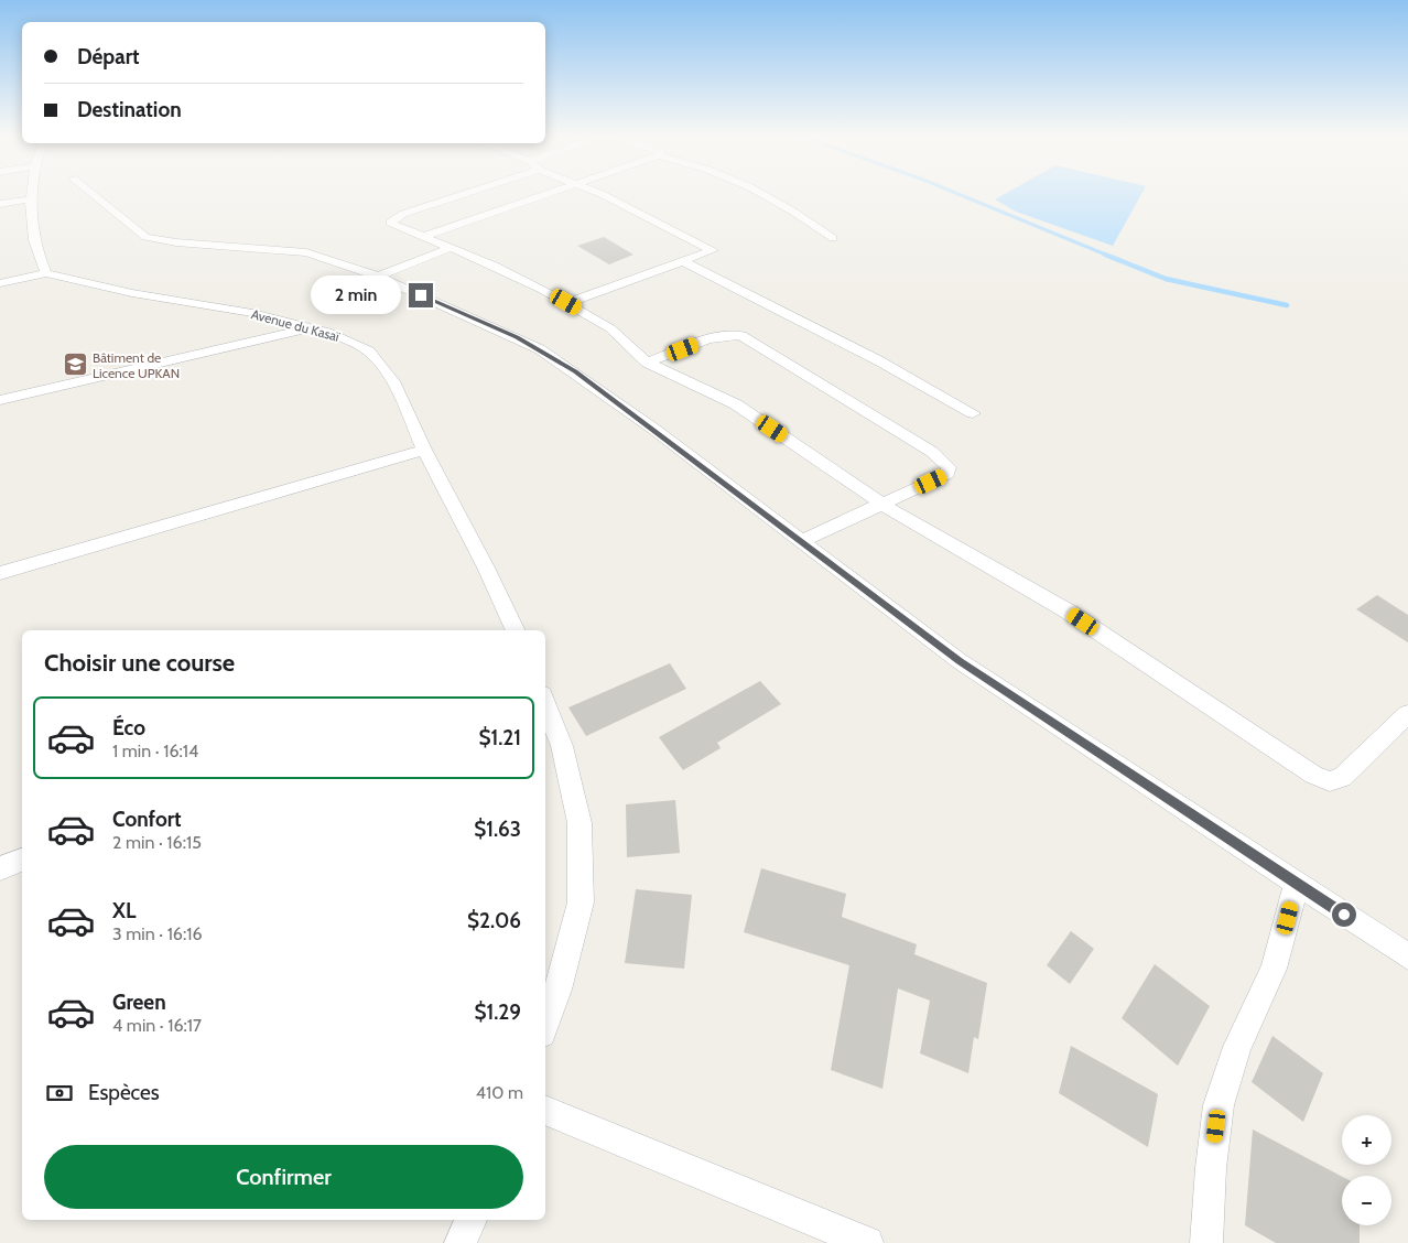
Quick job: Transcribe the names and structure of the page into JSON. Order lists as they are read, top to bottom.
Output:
{
  "streets": {
    "street": ["Avenue du Kasaï"]
  },
  "places": {
    "school or university": ["Bâtiment de Licence UPKAN"]
  },
  "page": {
    "banner": ["Départ", "Destination"],
    "bubble": "2 min",
    "heading": "Choisir une course",
    "list": [
      {
        "name": "Éco",
        "note": "1 min · 16:14",
        "value": "$1.21"
      },
      {
        "name": "Confort",
        "note": "2 min · 16:15",
        "value": "$1.63"
      },
      {
        "name": "XL",
        "note": "3 min · 16:16",
        "value": "$2.06"
      },
      {
        "name": "Green",
        "note": "4 min · 16:17",
        "value": "$1.29"
      }
    ],
    "pay": ["Espèces", "410 m"],
    "map_buttons": ["+", "−"],
    "buttons": "Confirmer"
  }
}
